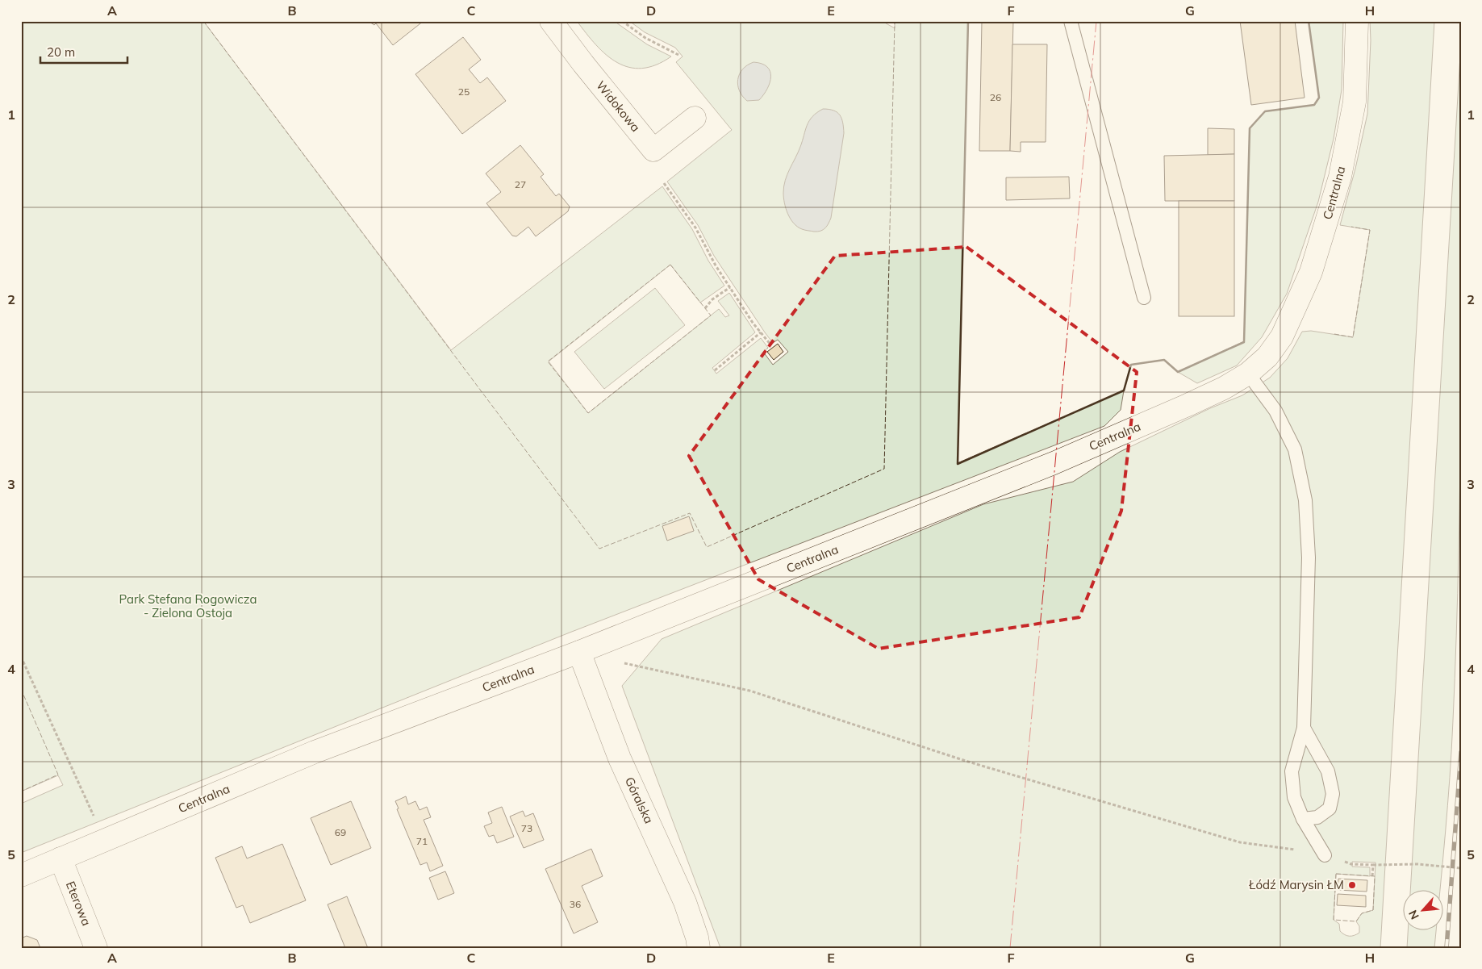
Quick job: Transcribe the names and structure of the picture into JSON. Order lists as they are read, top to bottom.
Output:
{
  "streets": {
    "street": [
      "Widokowa",
      "Centralna",
      "Góralska",
      "Eterowa"
    ]
  },
  "crossings": [
    ["Centralna", "Góralska"],
    ["Centralna", "Eterowa"]
  ],
  "parks": ["Park Stefana Rogowicza - Zielona Ostoja"],
  "places": ["Łódź Marysin ŁM"],
  "house_numbers": [
    "25",
    "26",
    "27",
    "73",
    "69",
    "71",
    "36"
  ],
  "scale_bar": "20 m",
  "north": "bottom left",
  "grid": {
    "columns": [
      "A",
      "B",
      "C",
      "D",
      "E",
      "F",
      "G",
      "H"
    ],
    "rows": [
      "1",
      "2",
      "3",
      "4",
      "5"
    ]
  }
}
